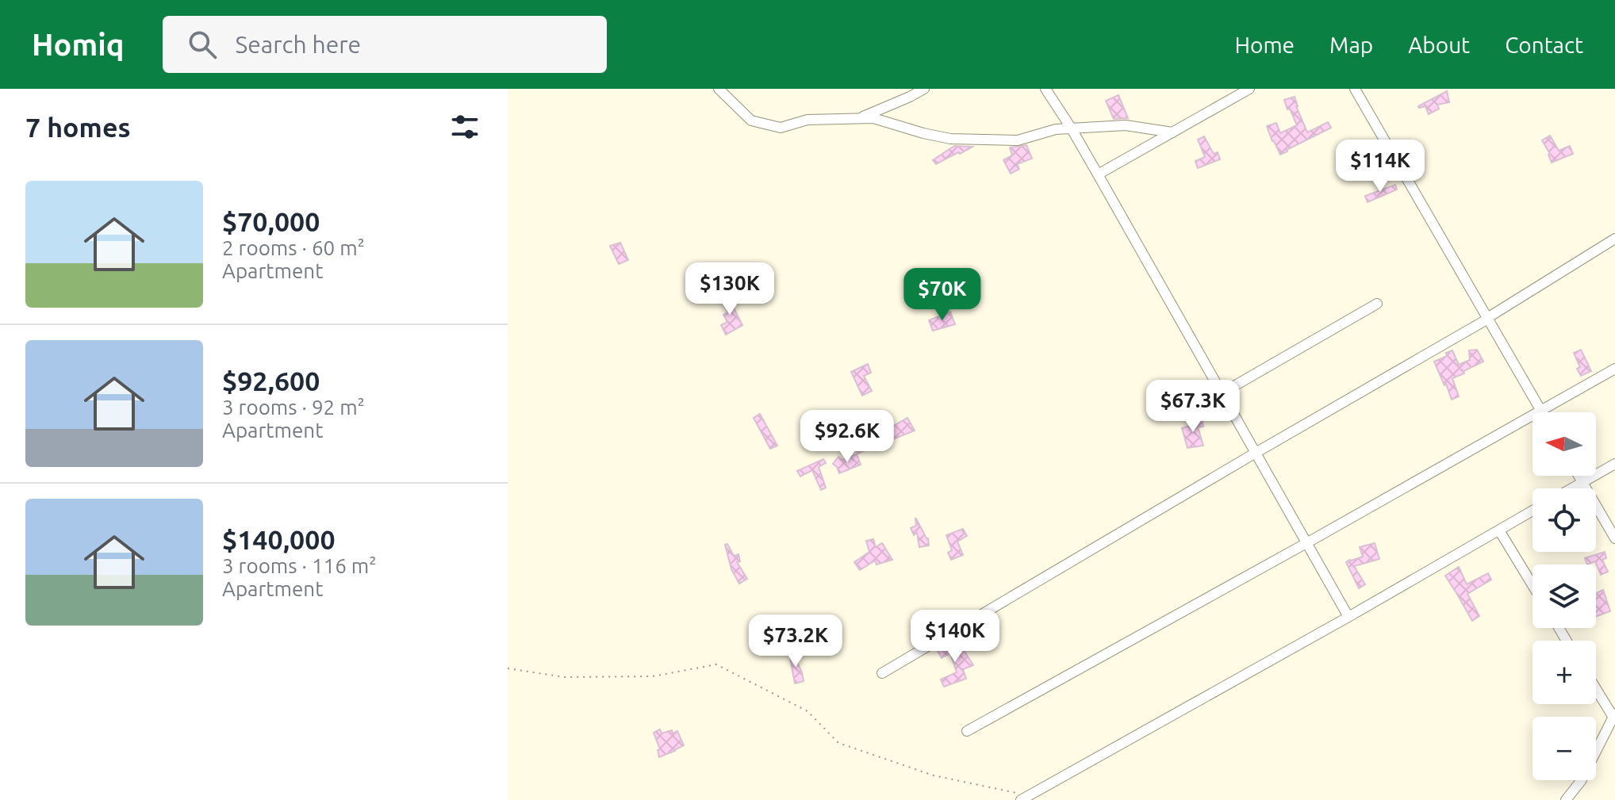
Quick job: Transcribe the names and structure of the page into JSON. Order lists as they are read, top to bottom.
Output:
{
  "north": "left",
  "page": {
    "header": "Homiq",
    "search": "Search here",
    "nav": [
      "Home",
      "Map",
      "About",
      "Contact"
    ],
    "heading": "7 homes",
    "price": [
      "$114K",
      "$130K",
      "$70K",
      "$67.3K",
      "$92.6K",
      "$140K",
      "$73.2K"
    ],
    "list": [
      {
        "name": "$70,000",
        "note": "2 rooms · 60 m² · Apartment"
      },
      {
        "name": "$92,600",
        "note": "3 rooms · 92 m² · Apartment"
      },
      {
        "name": "$140,000",
        "note": "3 rooms · 116 m² · Apartment"
      }
    ],
    "map_buttons": ["+", "−"]
  }
}
